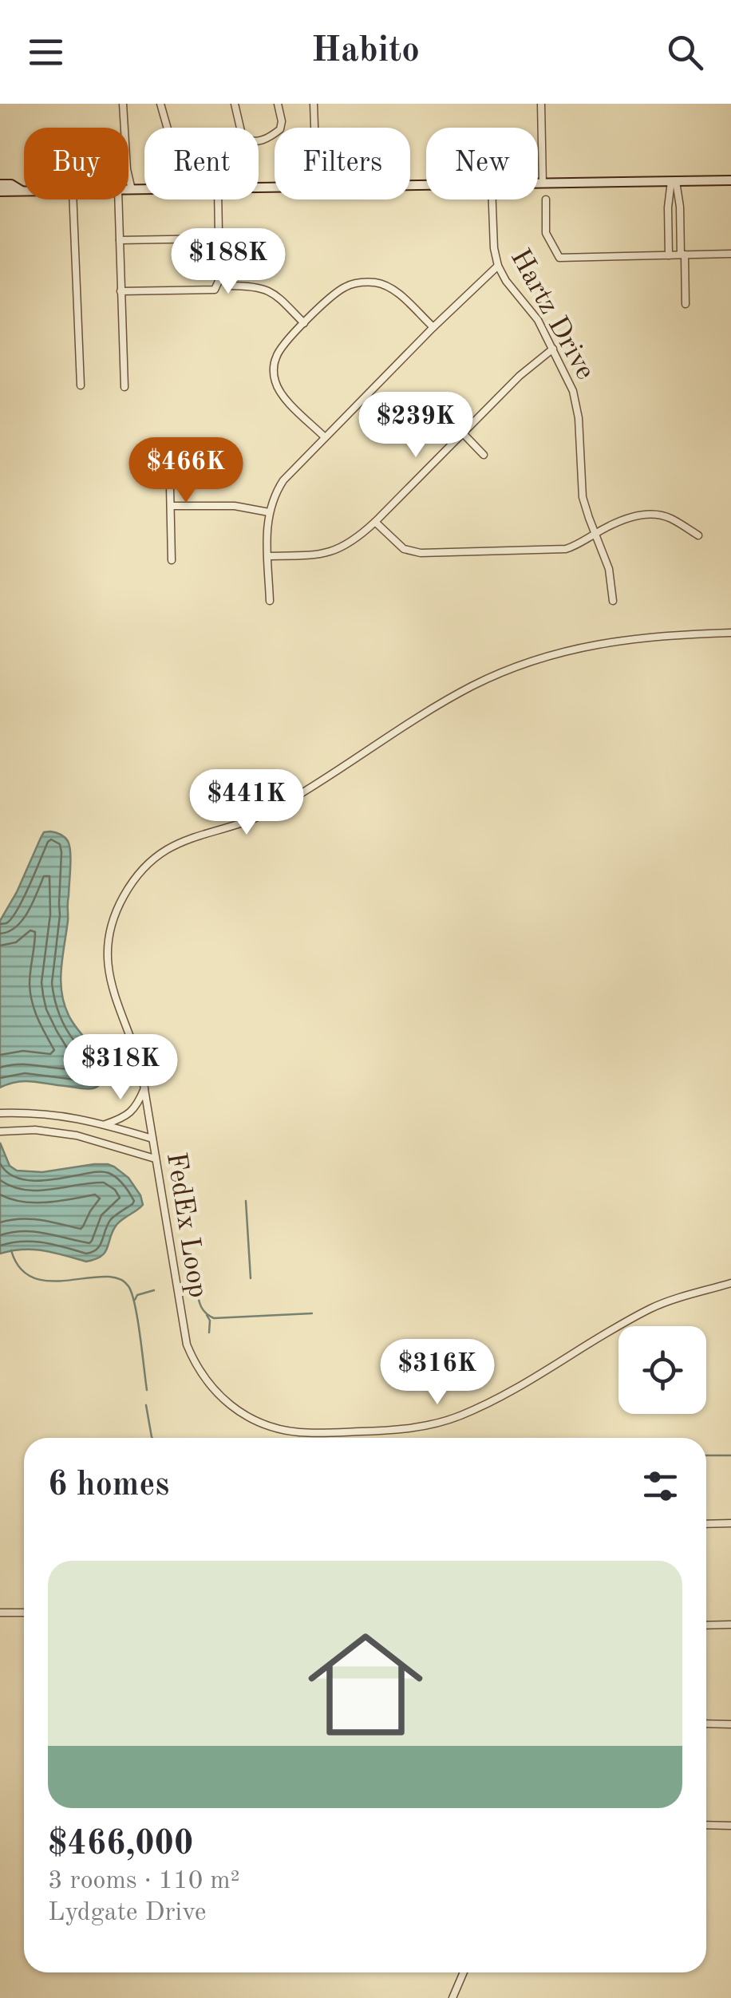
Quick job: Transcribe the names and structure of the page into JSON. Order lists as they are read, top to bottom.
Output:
{
  "streets": {
    "street": ["Hartz Drive", "FedEx Loop"]
  },
  "page": {
    "header": "Habito",
    "chip": [
      "Buy",
      "Rent",
      "Filters",
      "New"
    ],
    "price": [
      "$188K",
      "$239K",
      "$466K",
      "$441K",
      "$318K",
      "$316K"
    ],
    "heading": "6 homes",
    "list": [
      {
        "name": "$466,000",
        "note": "3 rooms · 110 m² · Lydgate Drive"
      }
    ]
  }
}
